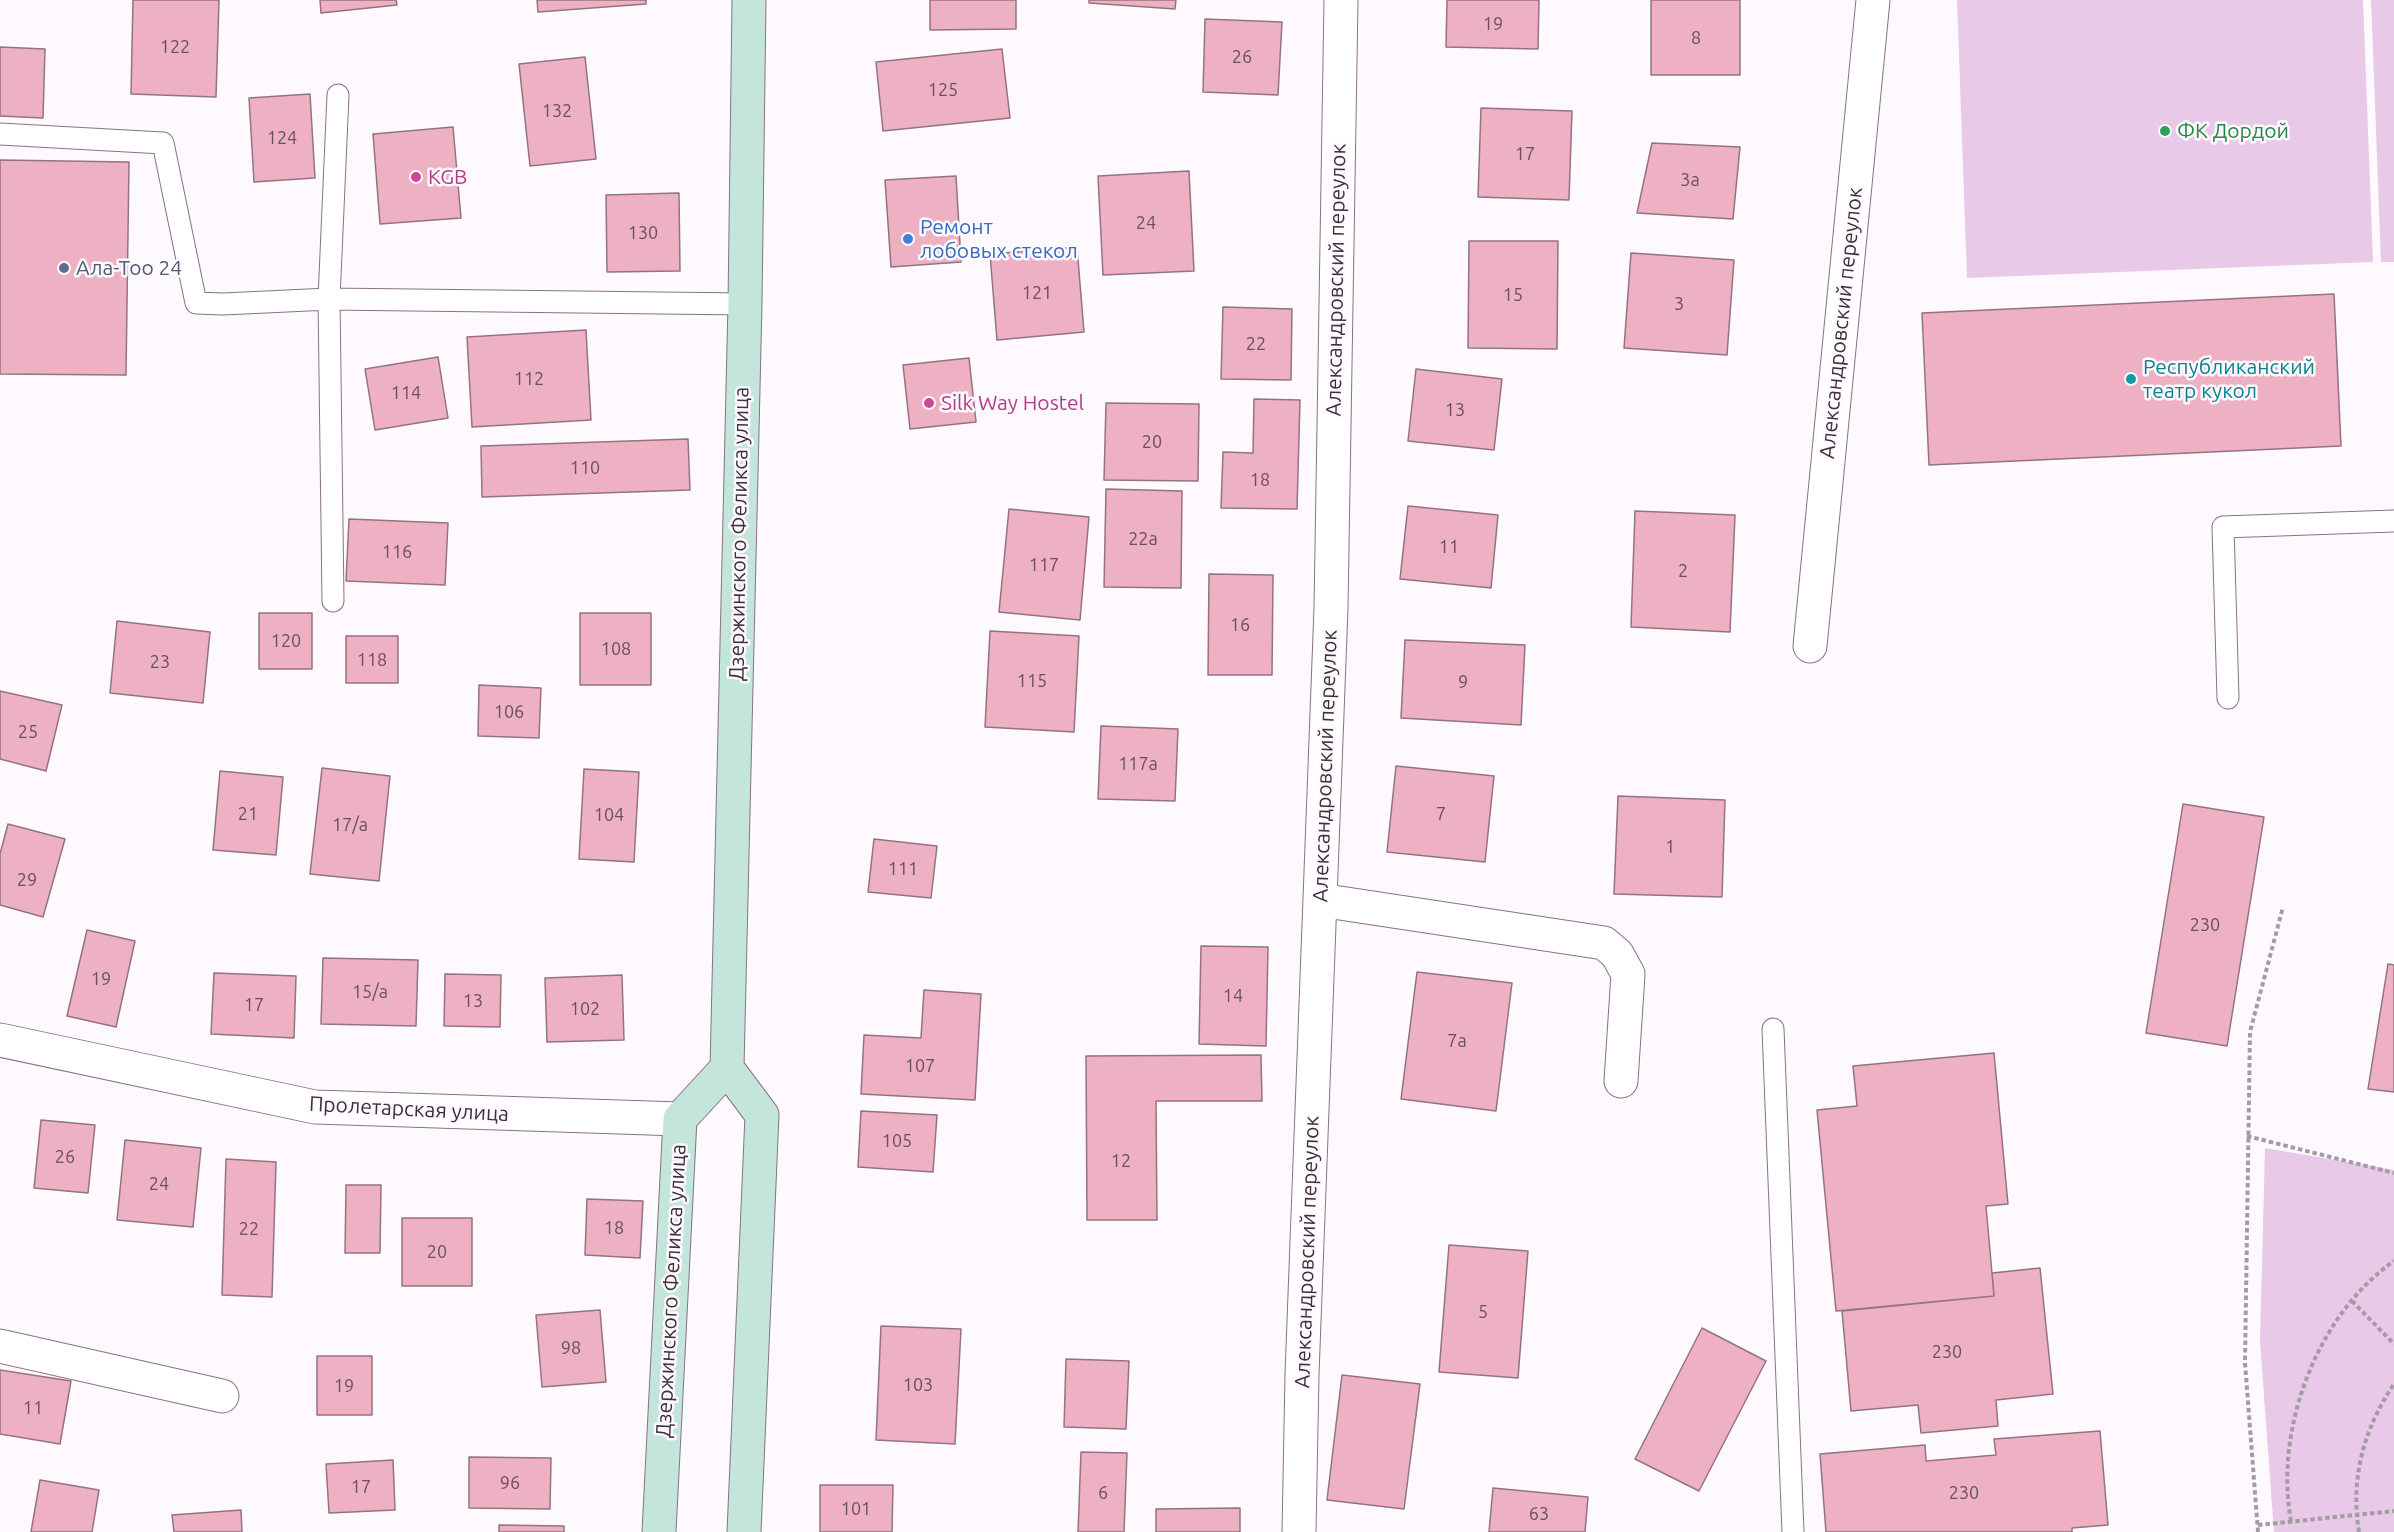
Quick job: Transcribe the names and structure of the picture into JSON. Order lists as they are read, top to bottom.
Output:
{
  "streets": {
    "street": ["Александровский переулок", "Дзержинского Феликса улица", "Пролетарская улица"]
  },
  "crossings": [
    ["Дзержинского Феликса улица", "Пролетарская улица"]
  ],
  "places": [
    "ФК Дордой",
    "KGB",
    "Ремонт лобовых стекол",
    "Ала-Тоо 24",
    "Республиканский театр кукол",
    "Silk Way Hostel"
  ],
  "house_numbers": [
    "19",
    "8",
    "122",
    "26",
    "125",
    "132",
    "124",
    "17",
    "3а",
    "24",
    "130",
    "121",
    "15",
    "3",
    "22",
    "112",
    "114",
    "13",
    "20",
    "110",
    "18",
    "22а",
    "11",
    "116",
    "117",
    "2",
    "16",
    "120",
    "108",
    "118",
    "23",
    "115",
    "9",
    "106",
    "25",
    "117а",
    "21",
    "7",
    "104",
    "17/а",
    "1",
    "111",
    "29",
    "230",
    "19",
    "15/а",
    "14",
    "13",
    "17",
    "102",
    "7а",
    "107",
    "105",
    "26",
    "12",
    "24",
    "18",
    "22",
    "20",
    "5",
    "98",
    "230",
    "103",
    "19",
    "11",
    "96",
    "17",
    "6",
    "230",
    "101",
    "63"
  ]
}
